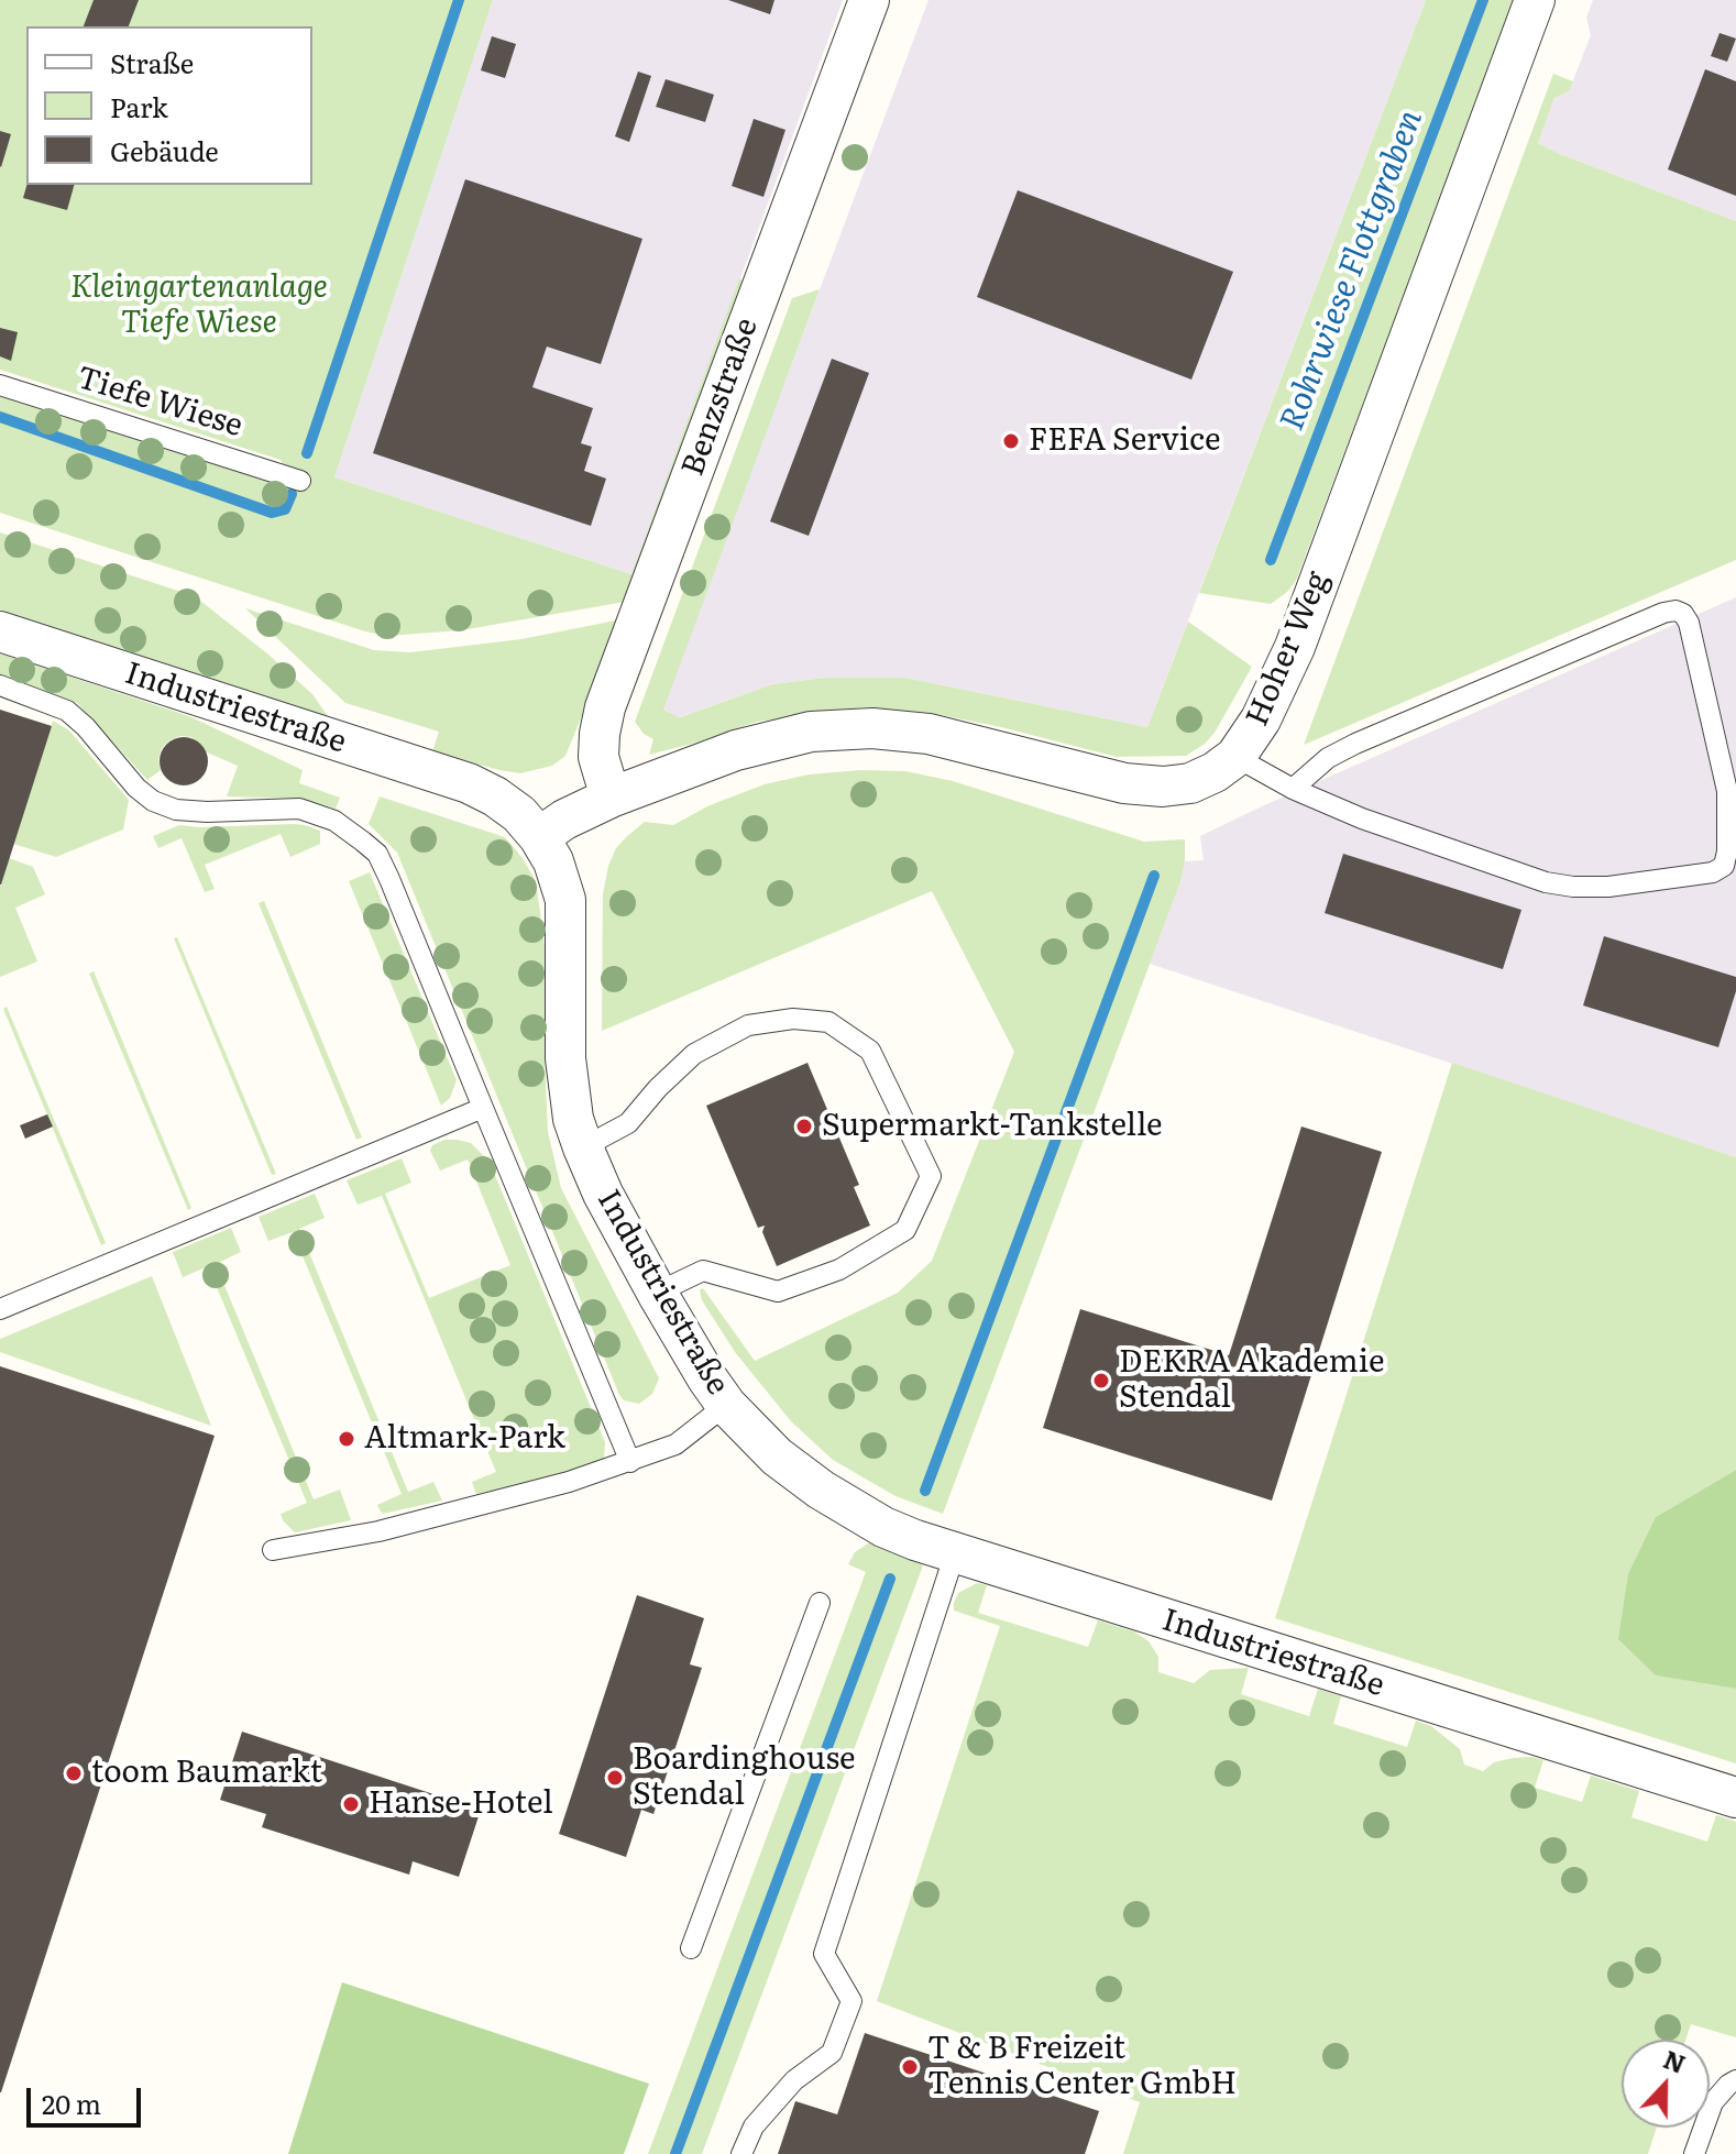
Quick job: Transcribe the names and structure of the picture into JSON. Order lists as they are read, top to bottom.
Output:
{
  "streets": {
    "street": ["Benzstraße", "Hoher Weg", "Industriestraße"],
    "lane": ["Tiefe Wiese"]
  },
  "crossings": [
    ["Benzstraße", "Hoher Weg"],
    ["Hoher Weg", "Industriestraße"]
  ],
  "water": ["Rohrwiese Flottgraben"],
  "parks": ["Kleingartenanlage Tiefe Wiese"],
  "places": [
    "FEFA Service",
    "Supermarkt-Tankstelle",
    "DEKRA Akademie Stendal",
    "Altmark-Park",
    "toom Baumarkt",
    "Boardinghouse Stendal",
    "Hanse-Hotel",
    "T & B Freizeit Tennis Center GmbH"
  ],
  "legend": ["Straße", "Park", "Gebäude"],
  "scale_bar": "20 m",
  "north": "top"
}
